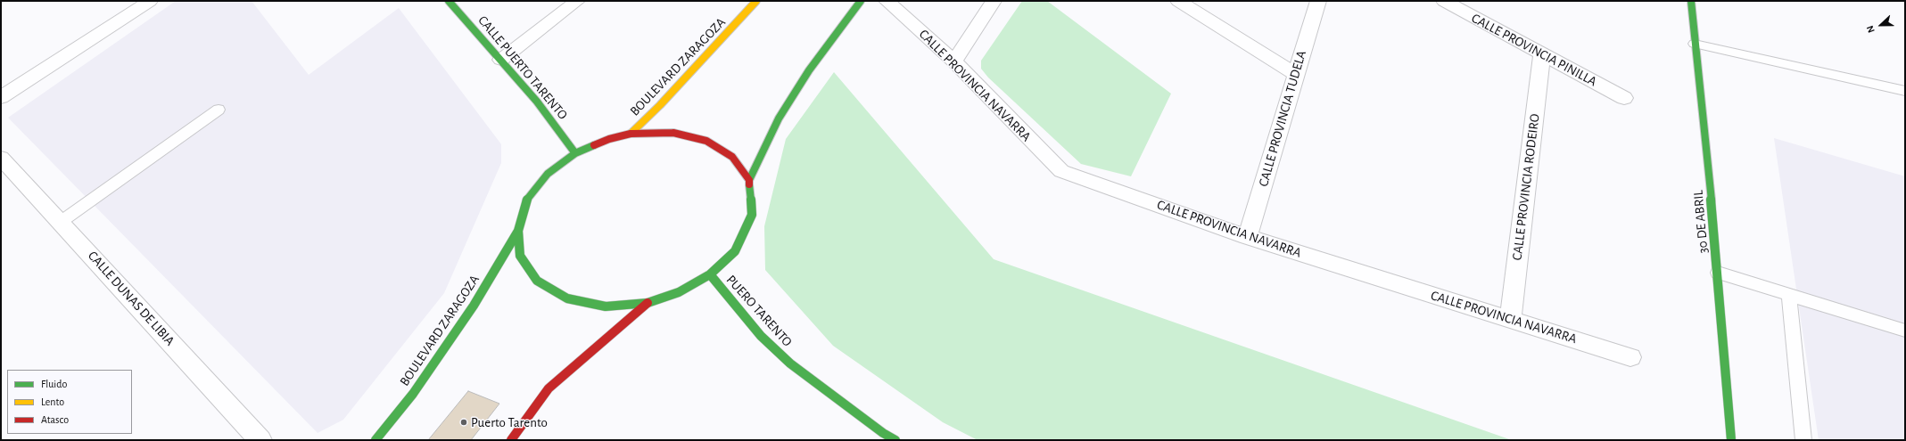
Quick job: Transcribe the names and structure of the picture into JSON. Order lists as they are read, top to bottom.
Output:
{
  "streets": {
    "main road": [
      "BOULEVARD ZARAGOZA",
      "CALLE PUERTO TARENTO",
      "30 DE ABRIL",
      "PUERO TARENTO"
    ],
    "street": [
      "CALLE PROVINCIA PINILLA",
      "CALLE PROVINCIA NAVARRA",
      "CALLE PROVINCIA TUDELA",
      "CALLE PROVINCIA RODEIRO",
      "CALLE DUNAS DE LIBIA"
    ]
  },
  "crossings": [
    ["CALLE PROVINCIA PINILLA", "CALLE PROVINCIA RODEIRO"],
    ["CALLE PROVINCIA NAVARRA", "CALLE PROVINCIA TUDELA"],
    ["CALLE PROVINCIA NAVARRA", "CALLE PROVINCIA RODEIRO"]
  ],
  "places": ["Puerto Tarento"],
  "legend": ["Fluido", "Lento", "Atasco"],
  "north": "left"
}
